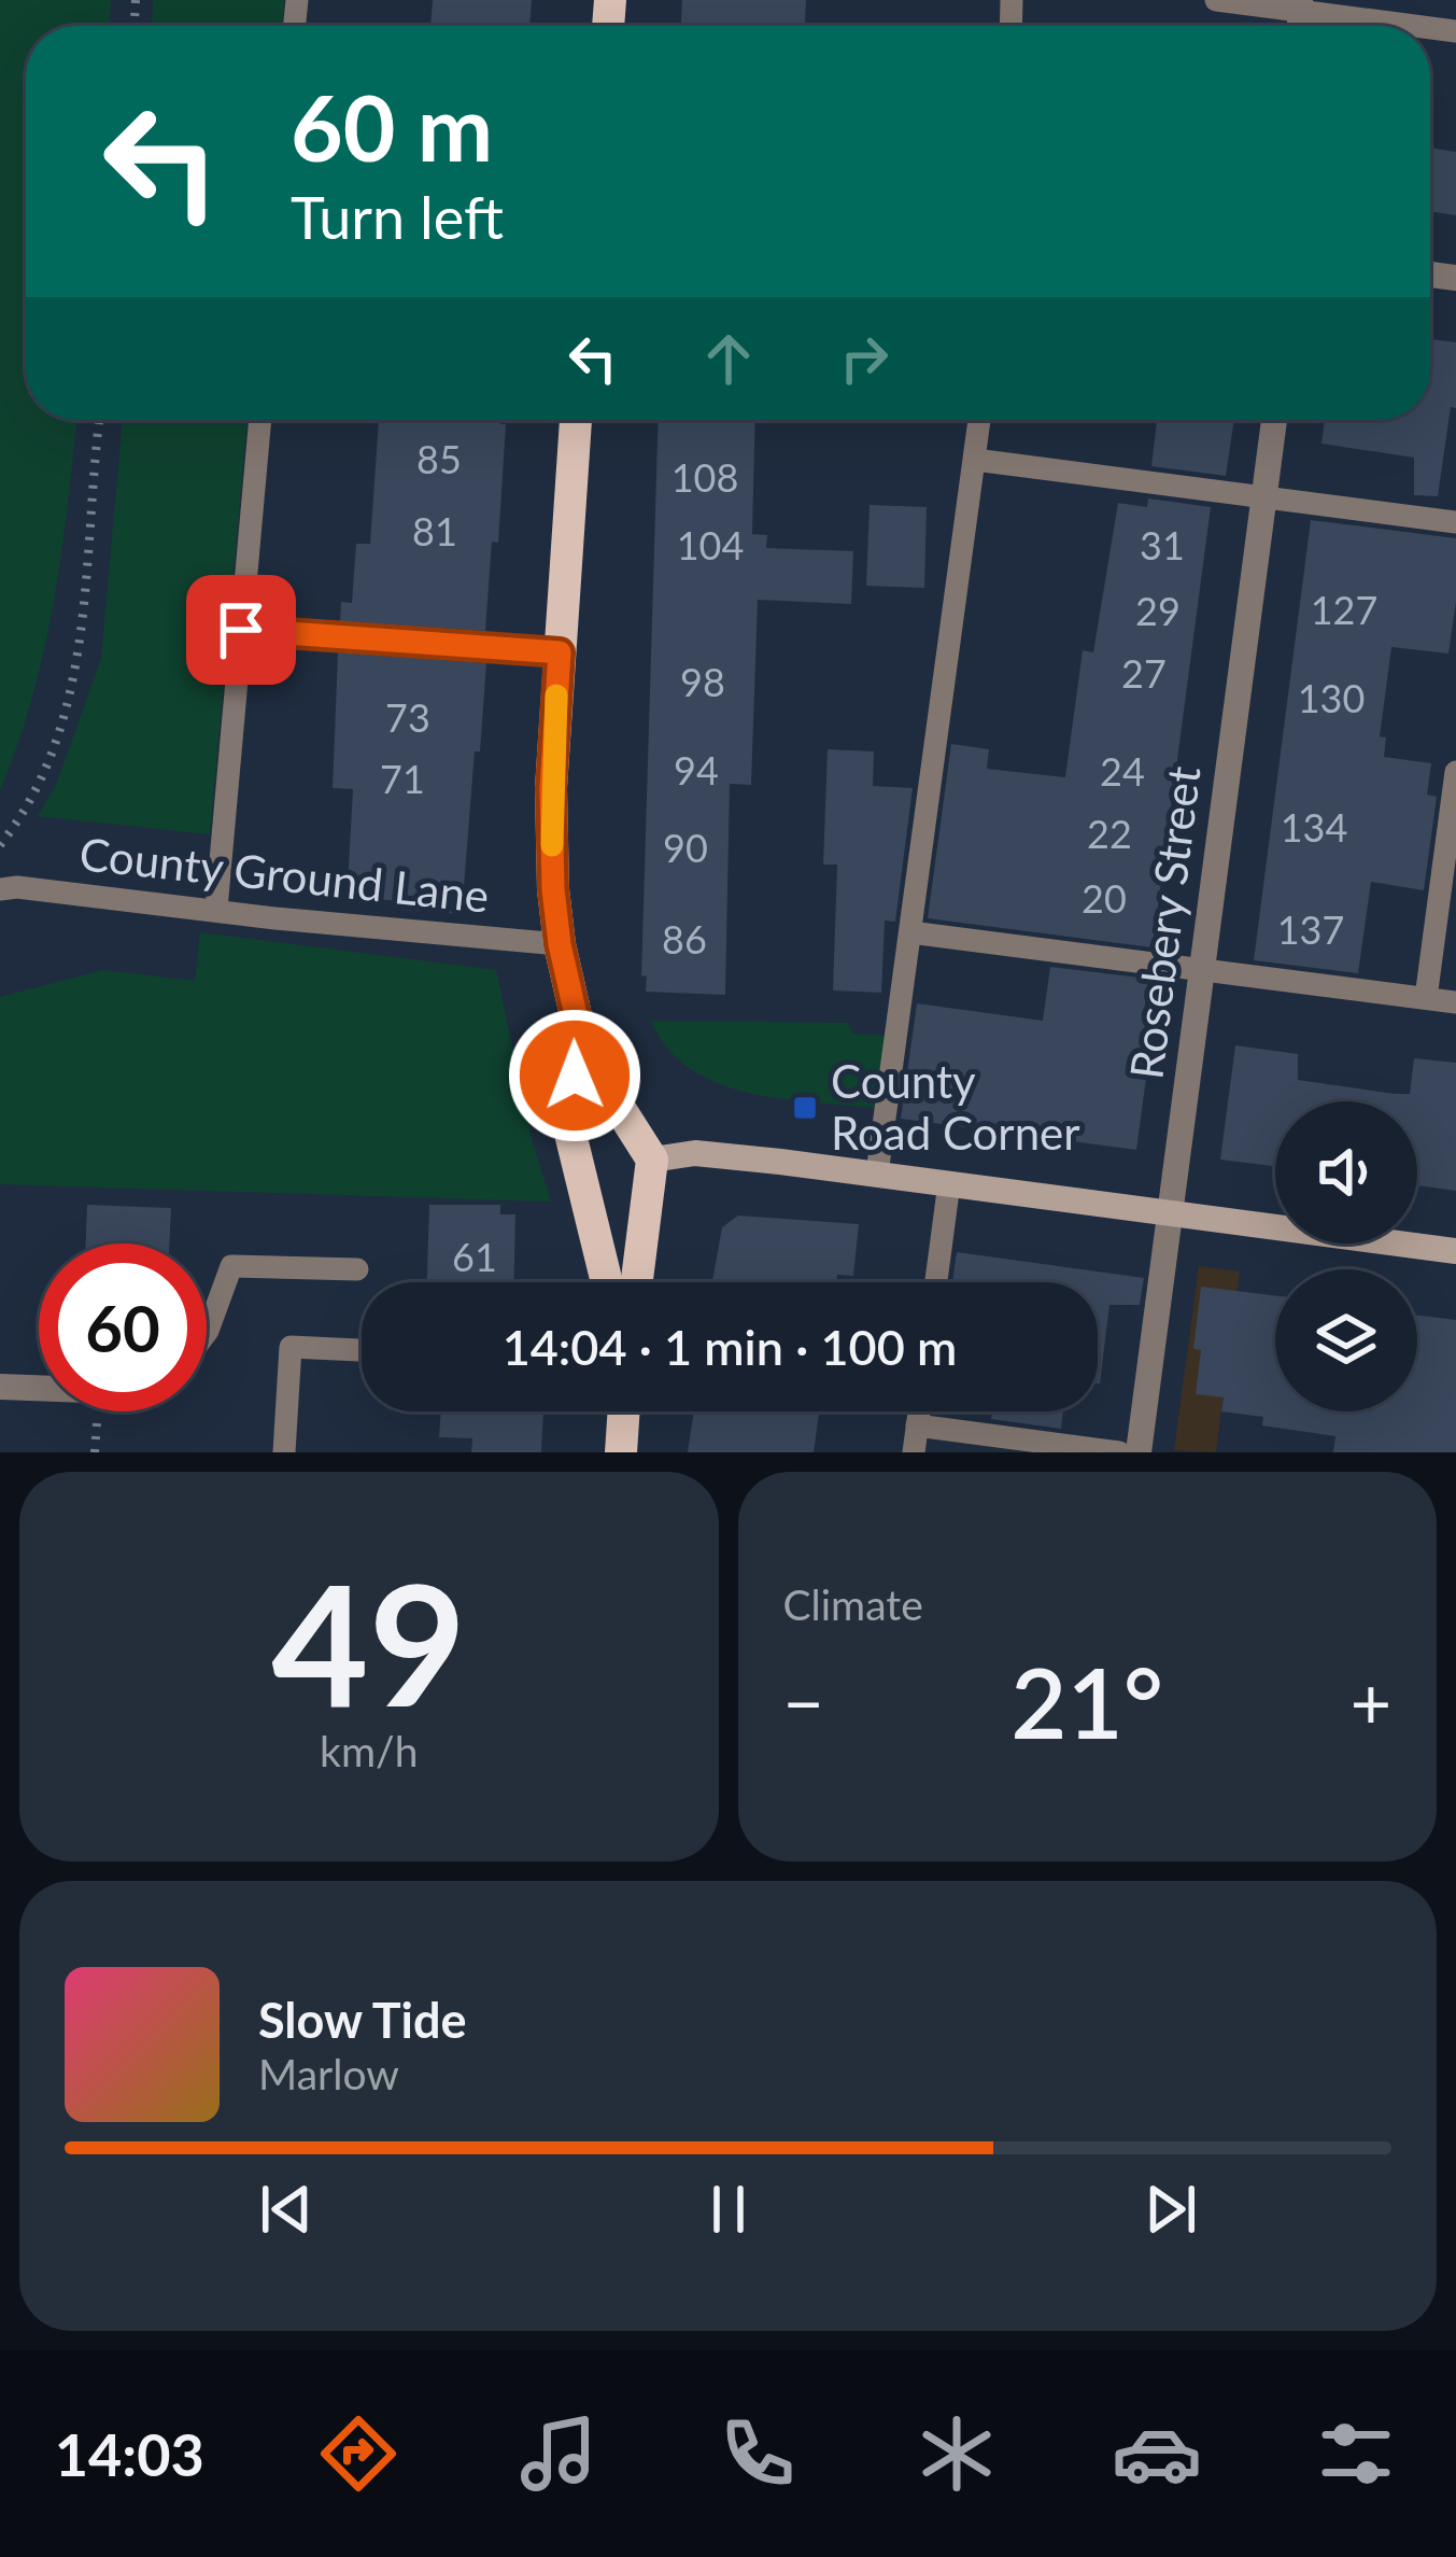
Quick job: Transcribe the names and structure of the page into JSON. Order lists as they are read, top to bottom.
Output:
{
  "streets": {
    "street": ["Rosebery Street"],
    "lane": ["County Ground Lane"]
  },
  "places": {
    "transit": ["County Road Corner"]
  },
  "house_numbers": [
    "85",
    "108",
    "81",
    "104",
    "31",
    "127",
    "29",
    "27",
    "98",
    "130",
    "73",
    "94",
    "24",
    "71",
    "134",
    "22",
    "90",
    "20",
    "137",
    "86",
    "61"
  ],
  "page": {
    "turn": ["60 m", "Turn left"],
    "limit": "60",
    "trip": "14:04 · 1 min · 100 m",
    "tile": [
      ["49", "km/h"],
      "Climate"
    ],
    "heat": ["−", "21°", "+"],
    "song": ["Slow Tide", "Marlow"],
    "tabs": "14:03"
  }
}
